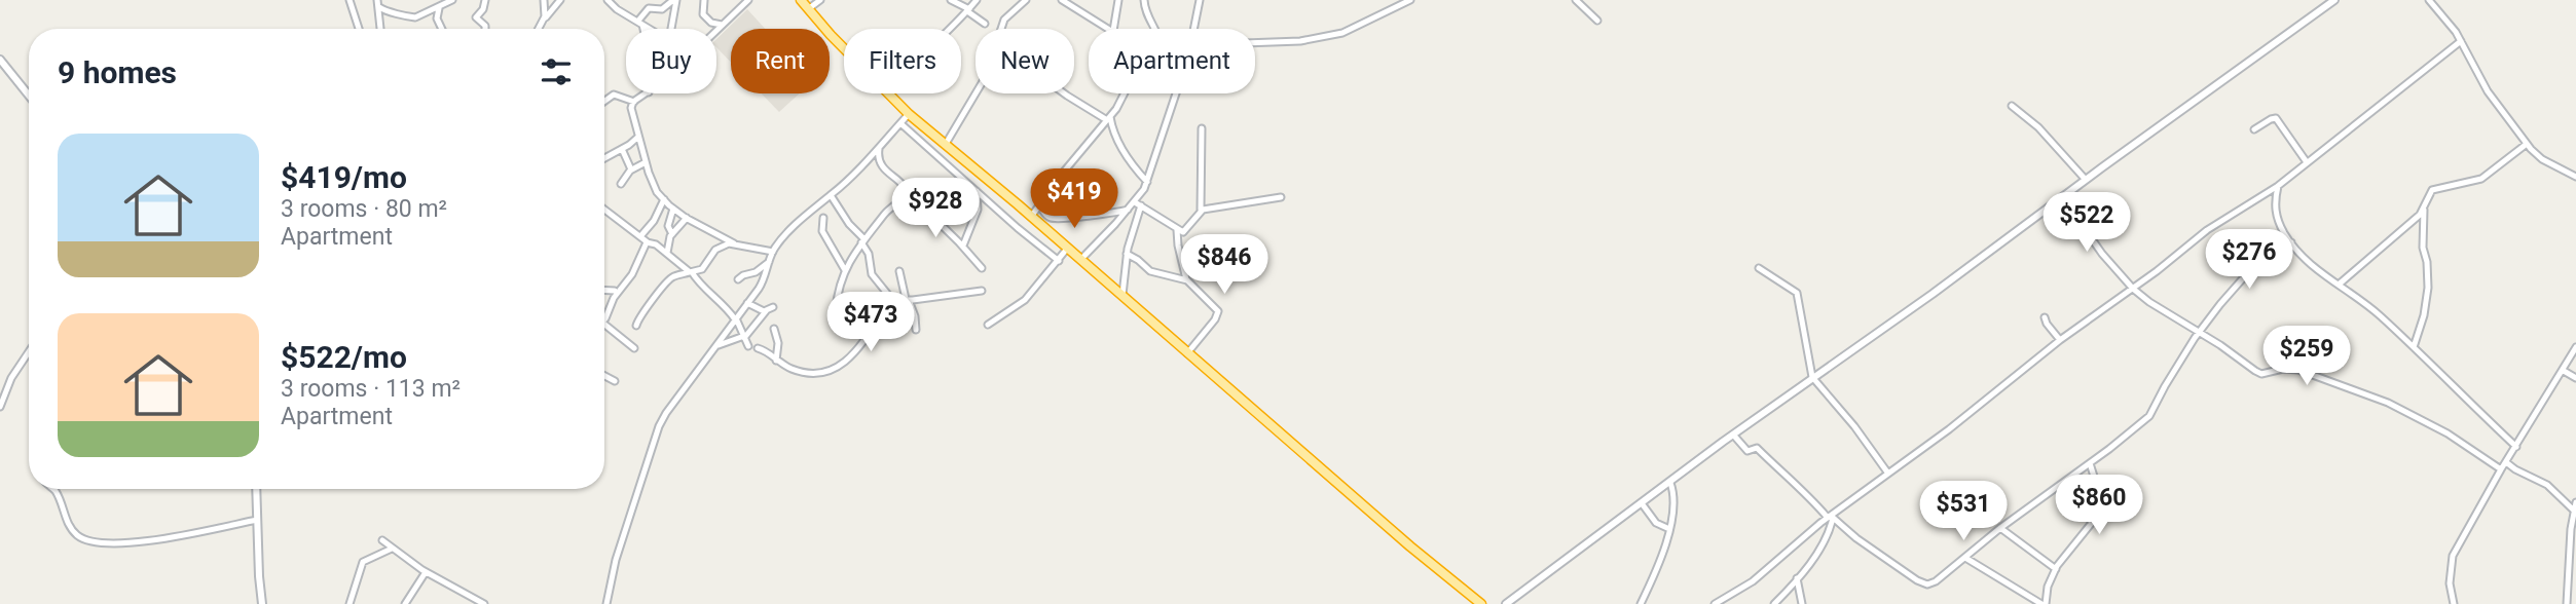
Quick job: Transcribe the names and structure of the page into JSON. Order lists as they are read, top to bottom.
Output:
{
  "page": {
    "chip": [
      "Buy",
      "Rent",
      "Filters",
      "New",
      "Apartment"
    ],
    "heading": "9 homes",
    "list": [
      {
        "name": "$419/mo",
        "note": "3 rooms · 80 m² · Apartment"
      },
      {
        "name": "$522/mo",
        "note": "3 rooms · 113 m² · Apartment"
      }
    ],
    "price": [
      "$419",
      "$928",
      "$522",
      "$276",
      "$846",
      "$473",
      "$259",
      "$860",
      "$531"
    ]
  }
}
